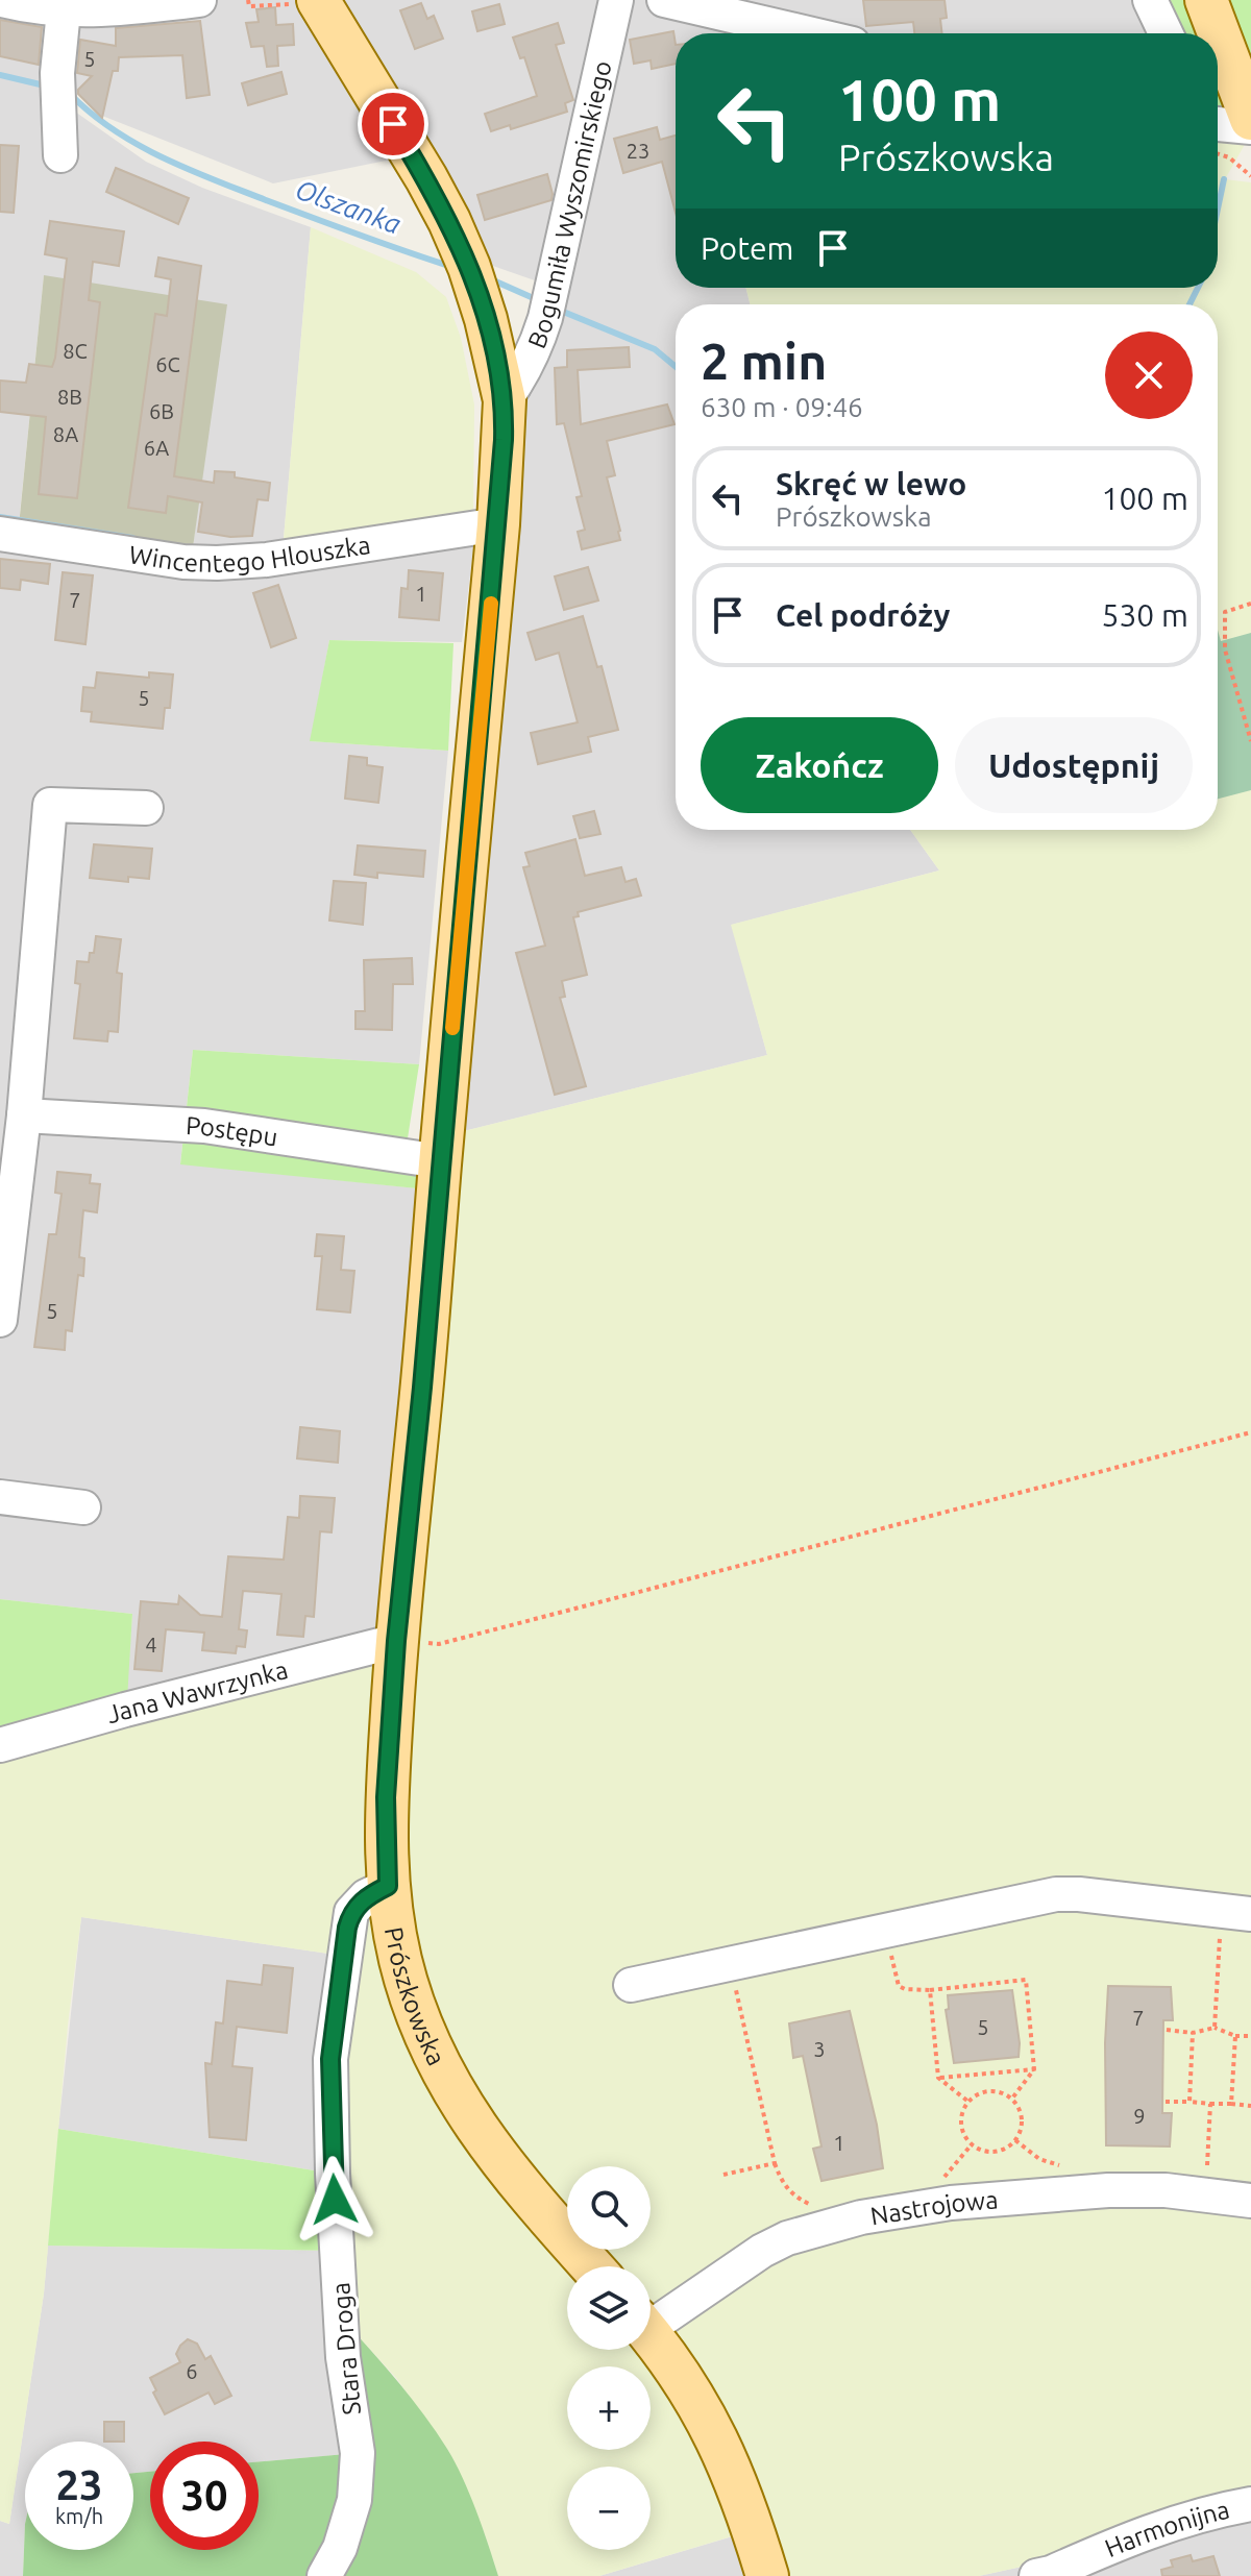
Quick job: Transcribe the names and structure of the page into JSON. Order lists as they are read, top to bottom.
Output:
{
  "streets": {
    "main road": ["Prószkowska"],
    "street": [
      "Bogumiła Wyszomirskiego",
      "Wincentego Hlouszka",
      "Postępu",
      "Jana Wawrzynka",
      "Nastrojowa",
      "Stara Droga",
      "Harmonijna"
    ]
  },
  "crossings": [
    ["Bogumiła Wyszomirskiego", "Prószkowska"],
    ["Wincentego Hlouszka", "Prószkowska"],
    ["Postępu", "Prószkowska"],
    ["Jana Wawrzynka", "Prószkowska"],
    ["Prószkowska", "Stara Droga"]
  ],
  "water": ["Olszanka"],
  "house_numbers": [
    "5",
    "23",
    "8C",
    "6C",
    "8B",
    "6B",
    "8A",
    "6A",
    "1",
    "7",
    "5",
    "5",
    "4",
    "7",
    "5",
    "3",
    "9",
    "1",
    "6"
  ],
  "page": {
    "turn": ["100 m", "Prószkowska"],
    "then": "Potem",
    "heading": ["2 min", "630 m · 09:46"],
    "list": [
      {
        "name": "Skręć w lewo",
        "note": "Prószkowska",
        "value": "100 m"
      },
      {
        "name": "Cel podróży",
        "value": "530 m"
      }
    ],
    "buttons": ["Zakończ", "Udostępnij"],
    "map_buttons": ["+", "−"],
    "speed": "23 km/h",
    "limit": "30"
  }
}
